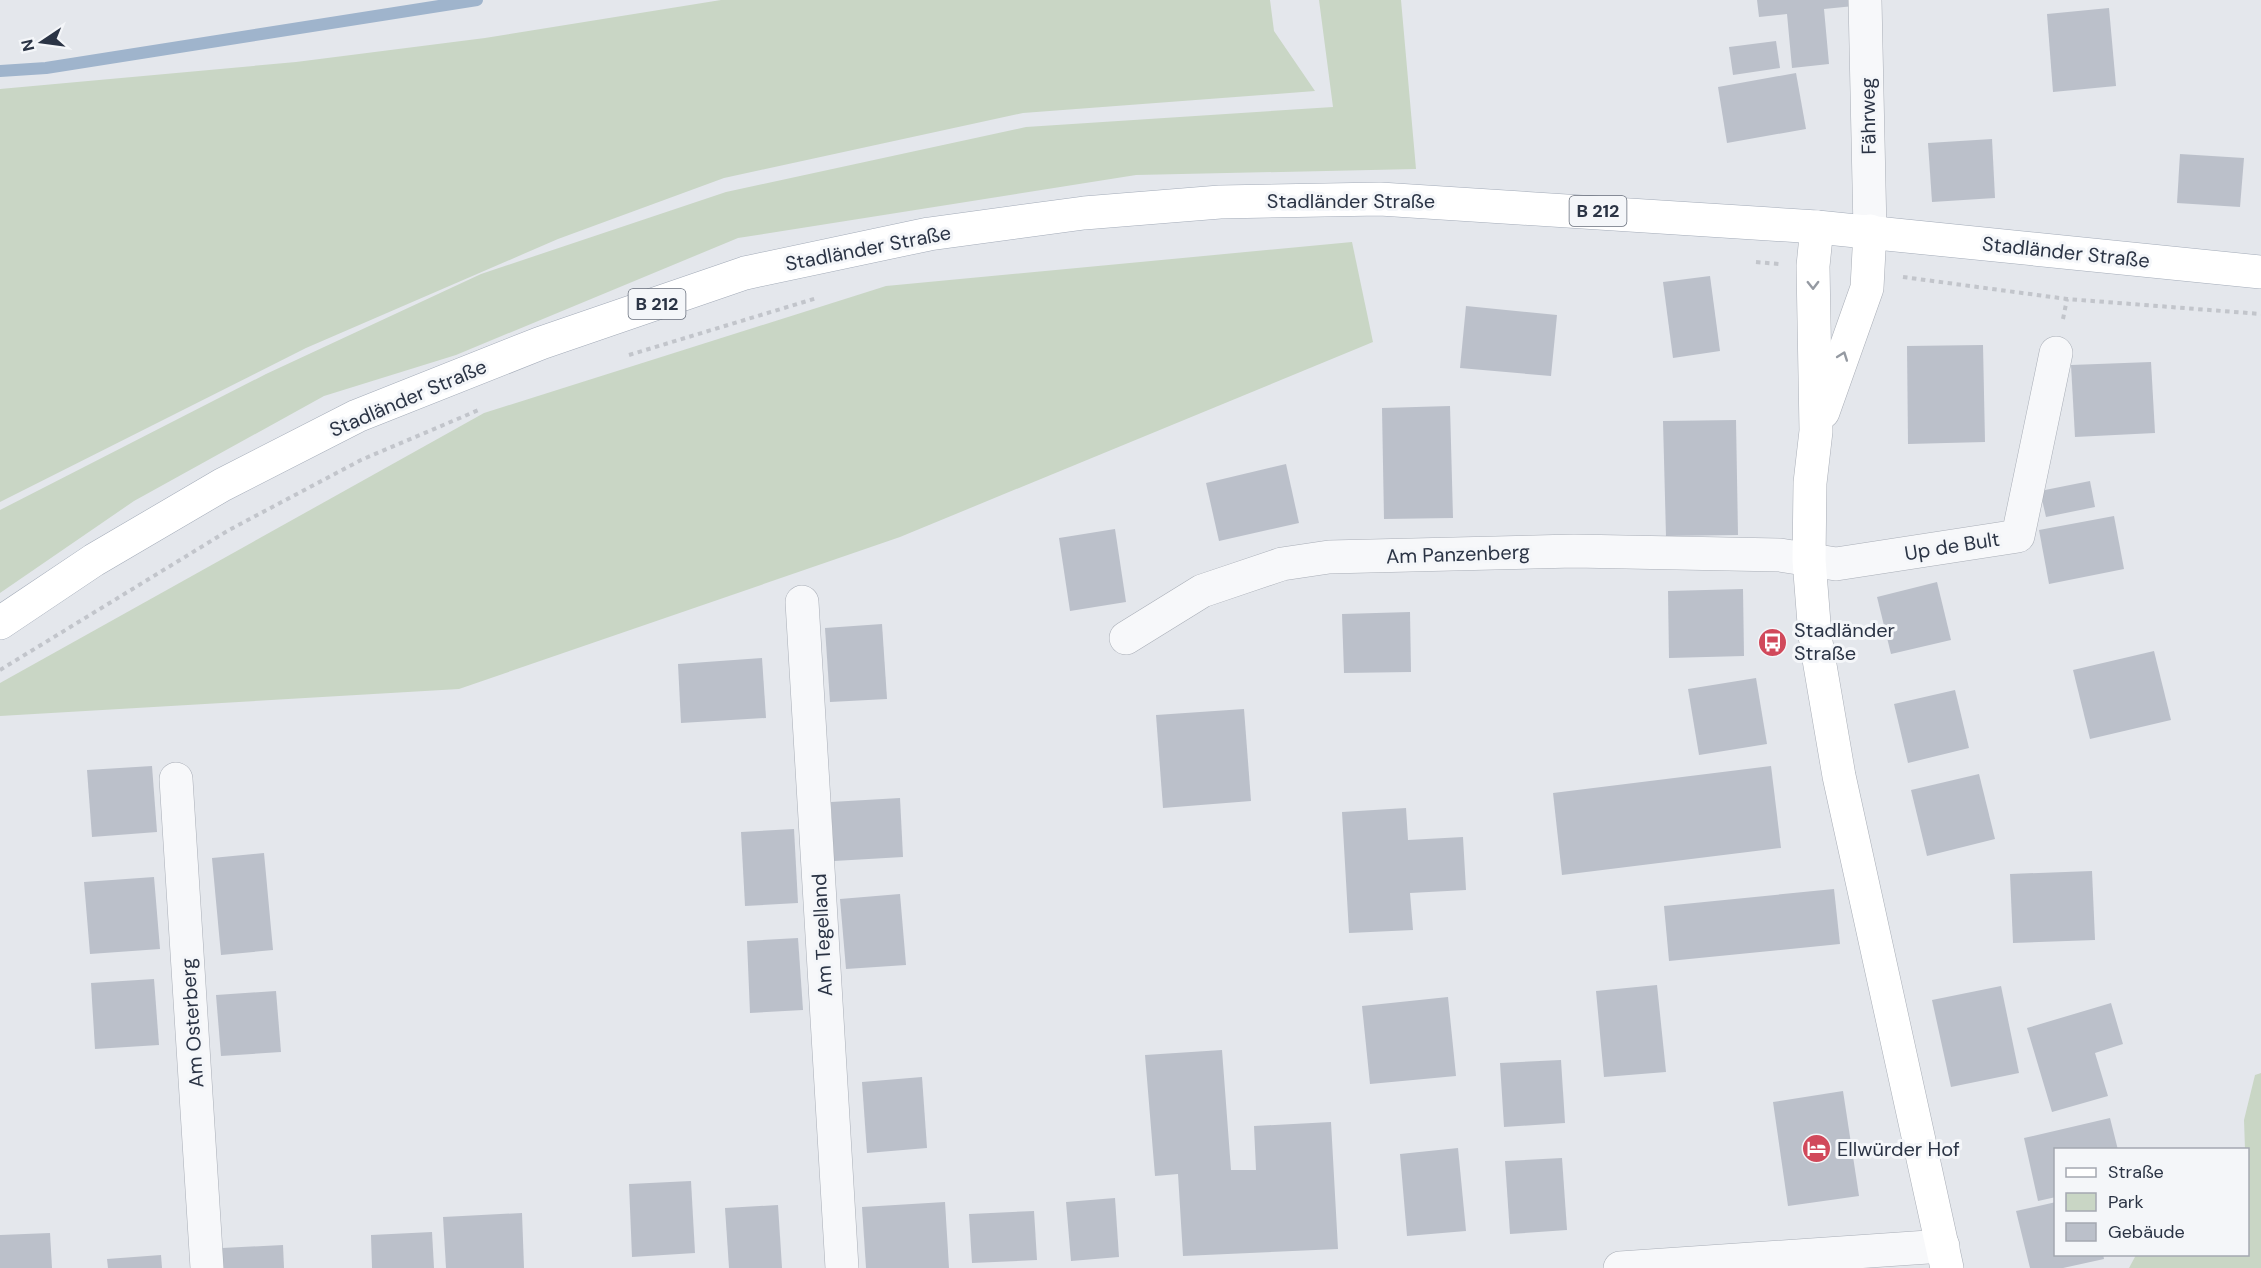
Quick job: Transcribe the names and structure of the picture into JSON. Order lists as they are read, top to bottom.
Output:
{
  "streets": {
    "main road": ["Stadländer Straße", "B 212"],
    "street": [
      "Fährweg",
      "Up de Bult",
      "Am Panzenberg",
      "Am Tegelland",
      "Am Osterberg"
    ]
  },
  "crossings": [
    ["Fährweg", "Stadländer Straße"],
    ["Up de Bult", "Am Panzenberg"]
  ],
  "places": {
    "bus stop": ["Stadländer Straße"],
    "hotel": ["Ellwürder Hof"]
  },
  "legend": ["Straße", "Park", "Gebäude"],
  "north": "left"
}
